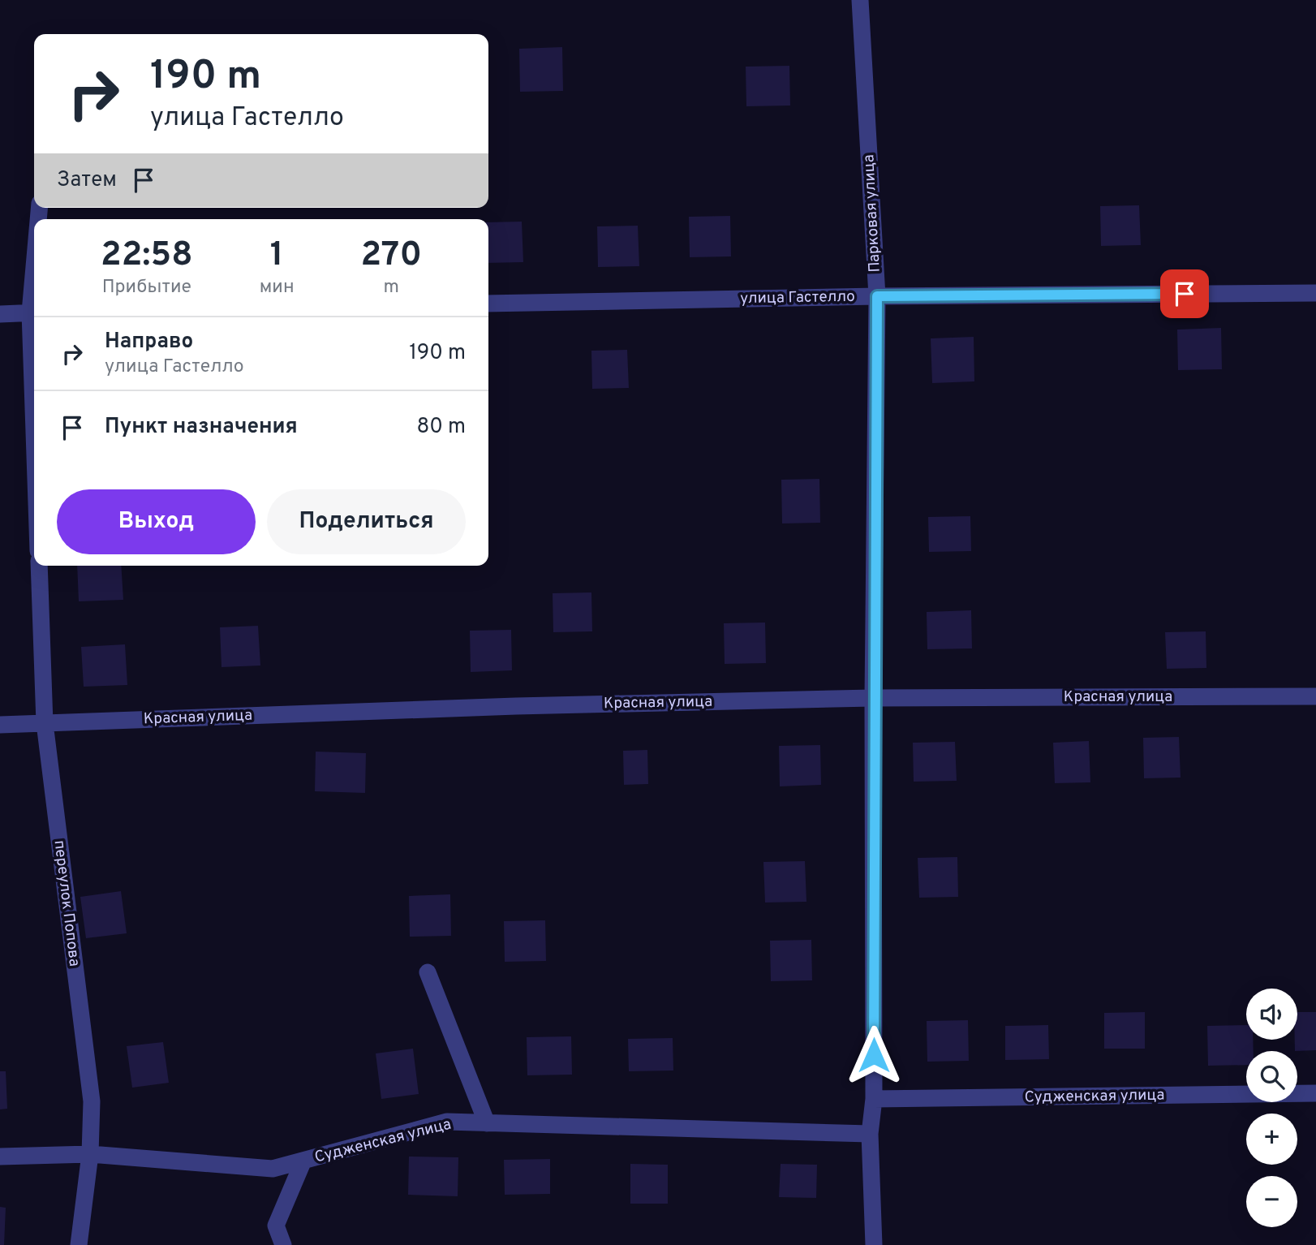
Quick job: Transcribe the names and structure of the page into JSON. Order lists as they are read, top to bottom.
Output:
{
  "streets": {
    "street": [
      "Парковая улица",
      "улица Гастелло",
      "Красная улица",
      "переулок Попова",
      "Судженская улица"
    ]
  },
  "crossings": [
    ["Парковая улица", "улица Гастелло"],
    ["Парковая улица", "Красная улица"],
    ["Парковая улица", "Судженская улица"],
    ["Красная улица", "переулок Попова"],
    ["переулок Попова", "Судженская улица"]
  ],
  "page": {
    "turn": ["190 m", "улица Гастелло"],
    "then": "Затем",
    "eta": [
      "22:58",
      "Прибытие",
      "1",
      "мин",
      "270",
      "m"
    ],
    "list": [
      {
        "name": "Направо",
        "note": "улица Гастелло",
        "value": "190 m"
      },
      {
        "name": "Пункт назначения",
        "value": "80 m"
      }
    ],
    "buttons": ["Выход", "Поделиться"],
    "map_buttons": ["+", "−"]
  }
}
